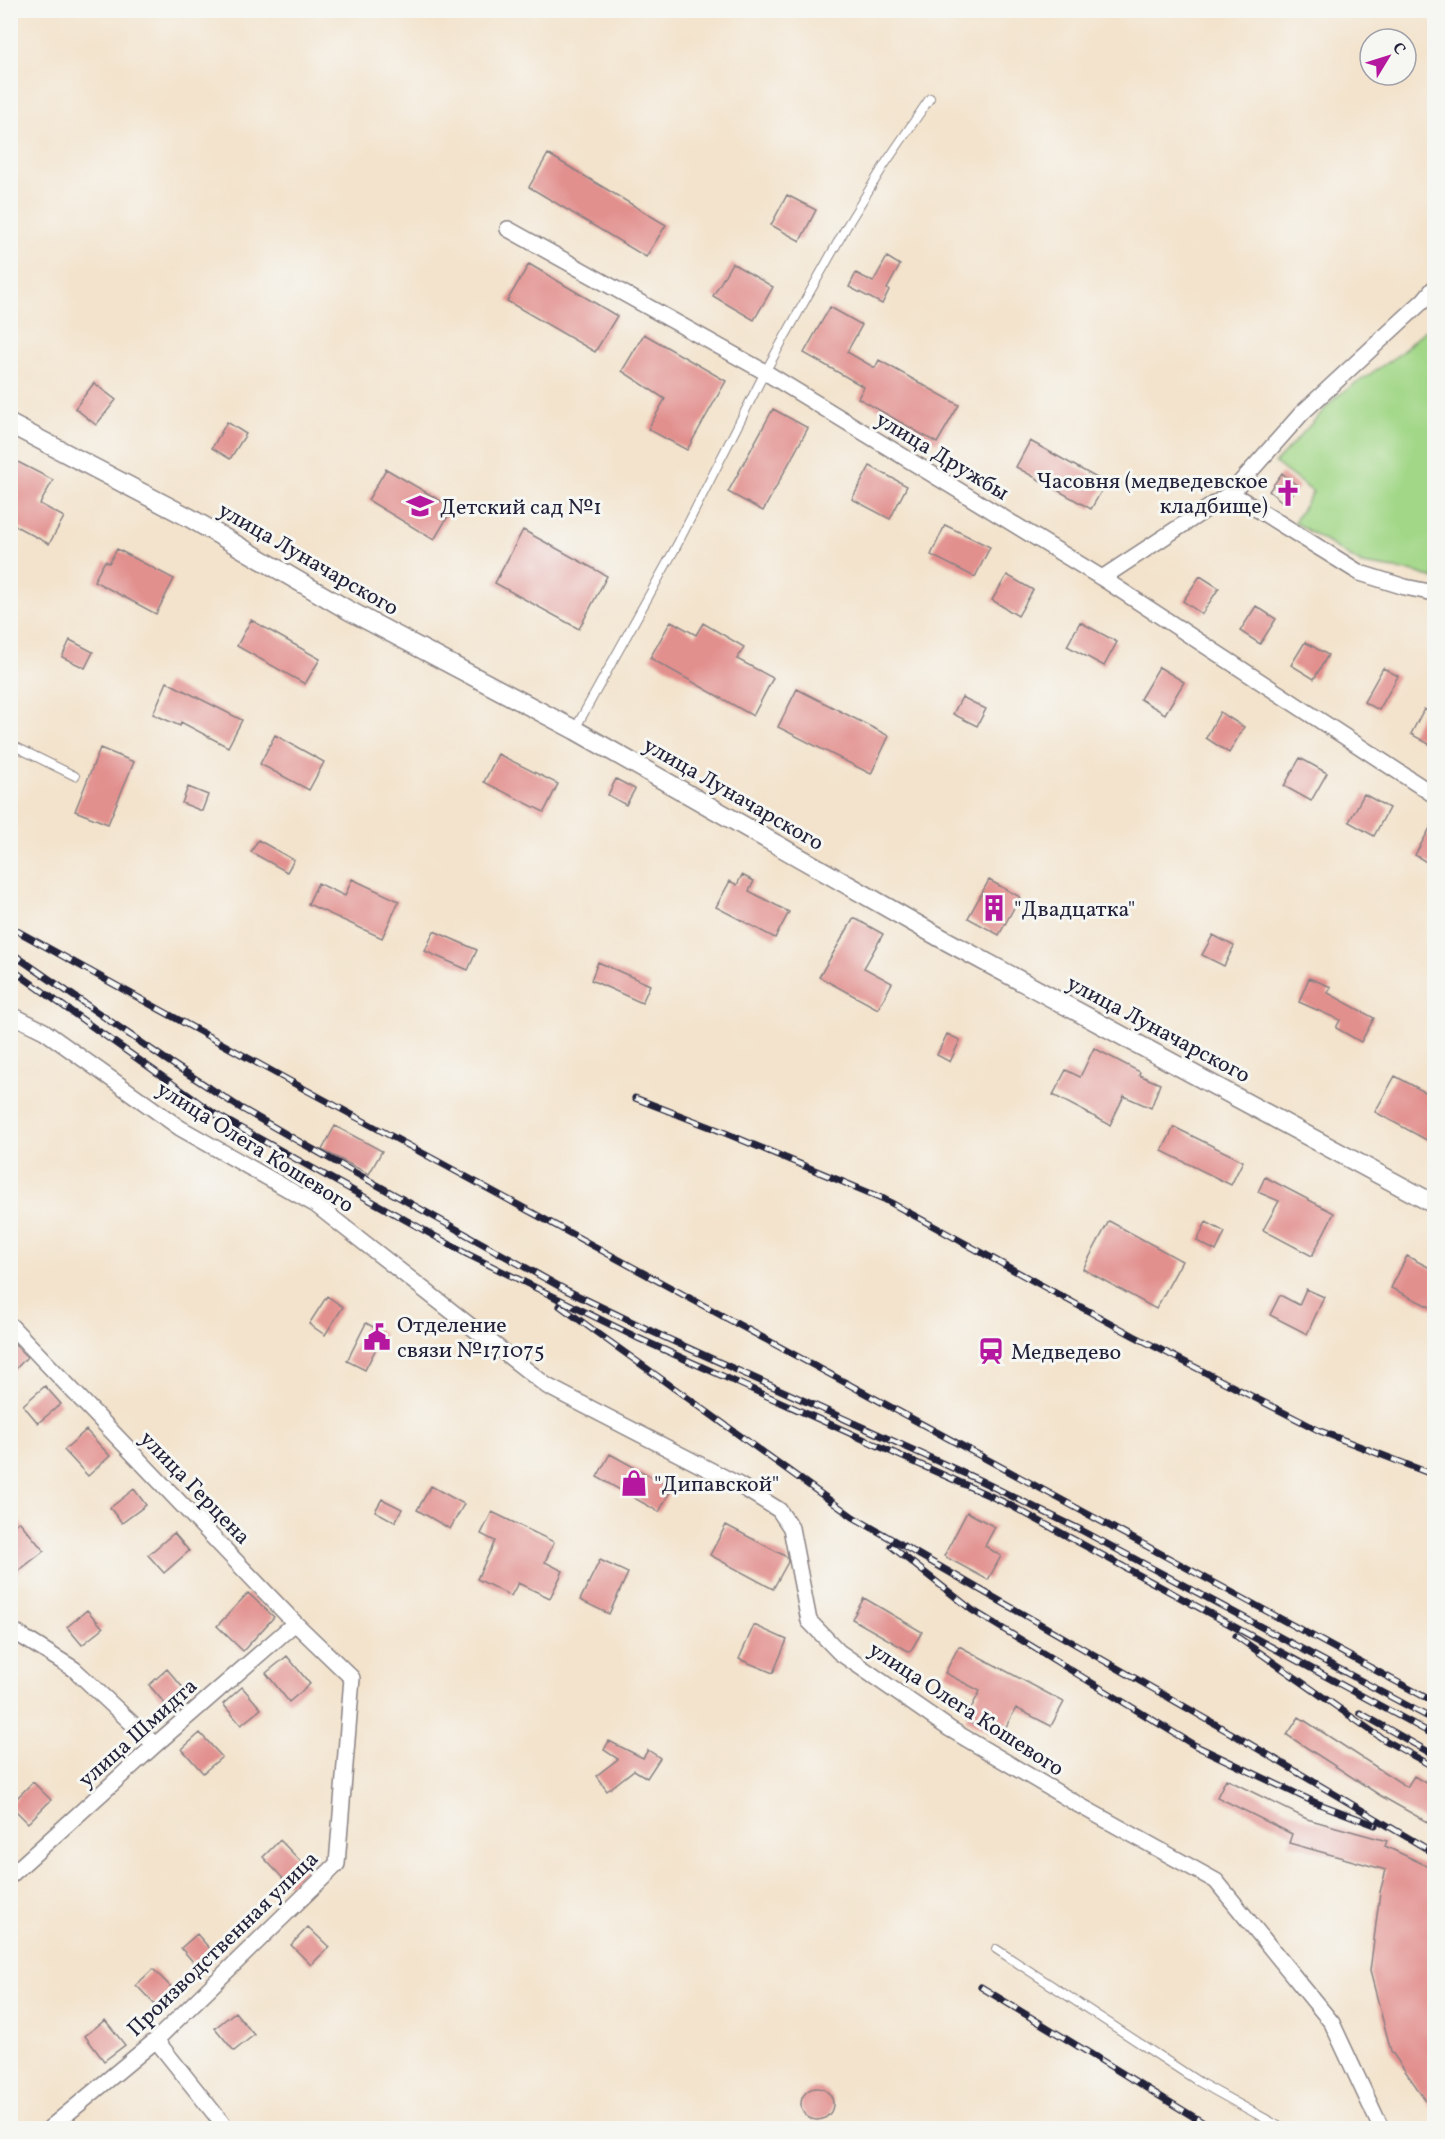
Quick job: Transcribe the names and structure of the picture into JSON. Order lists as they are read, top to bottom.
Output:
{
  "streets": {
    "street": [
      "улица Дружбы",
      "улица Луначарского",
      "улица Олега Кошевого",
      "улица Герцена",
      "улица Шмидта",
      "Производственная улица"
    ]
  },
  "crossings": [
    ["улица Герцена", "улица Шмидта"],
    ["улица Герцена", "Производственная улица"]
  ],
  "places": {
    "church": ["Часовня (медведевское кладбище)"],
    "school or university": ["Детский сад №1"],
    "building": ["\"Двадцатка\""],
    "public building": ["Отделение связи №171075"],
    "station": ["Медведево"],
    "shop": ["\"Дипавской\""]
  },
  "north": "top right"
}
